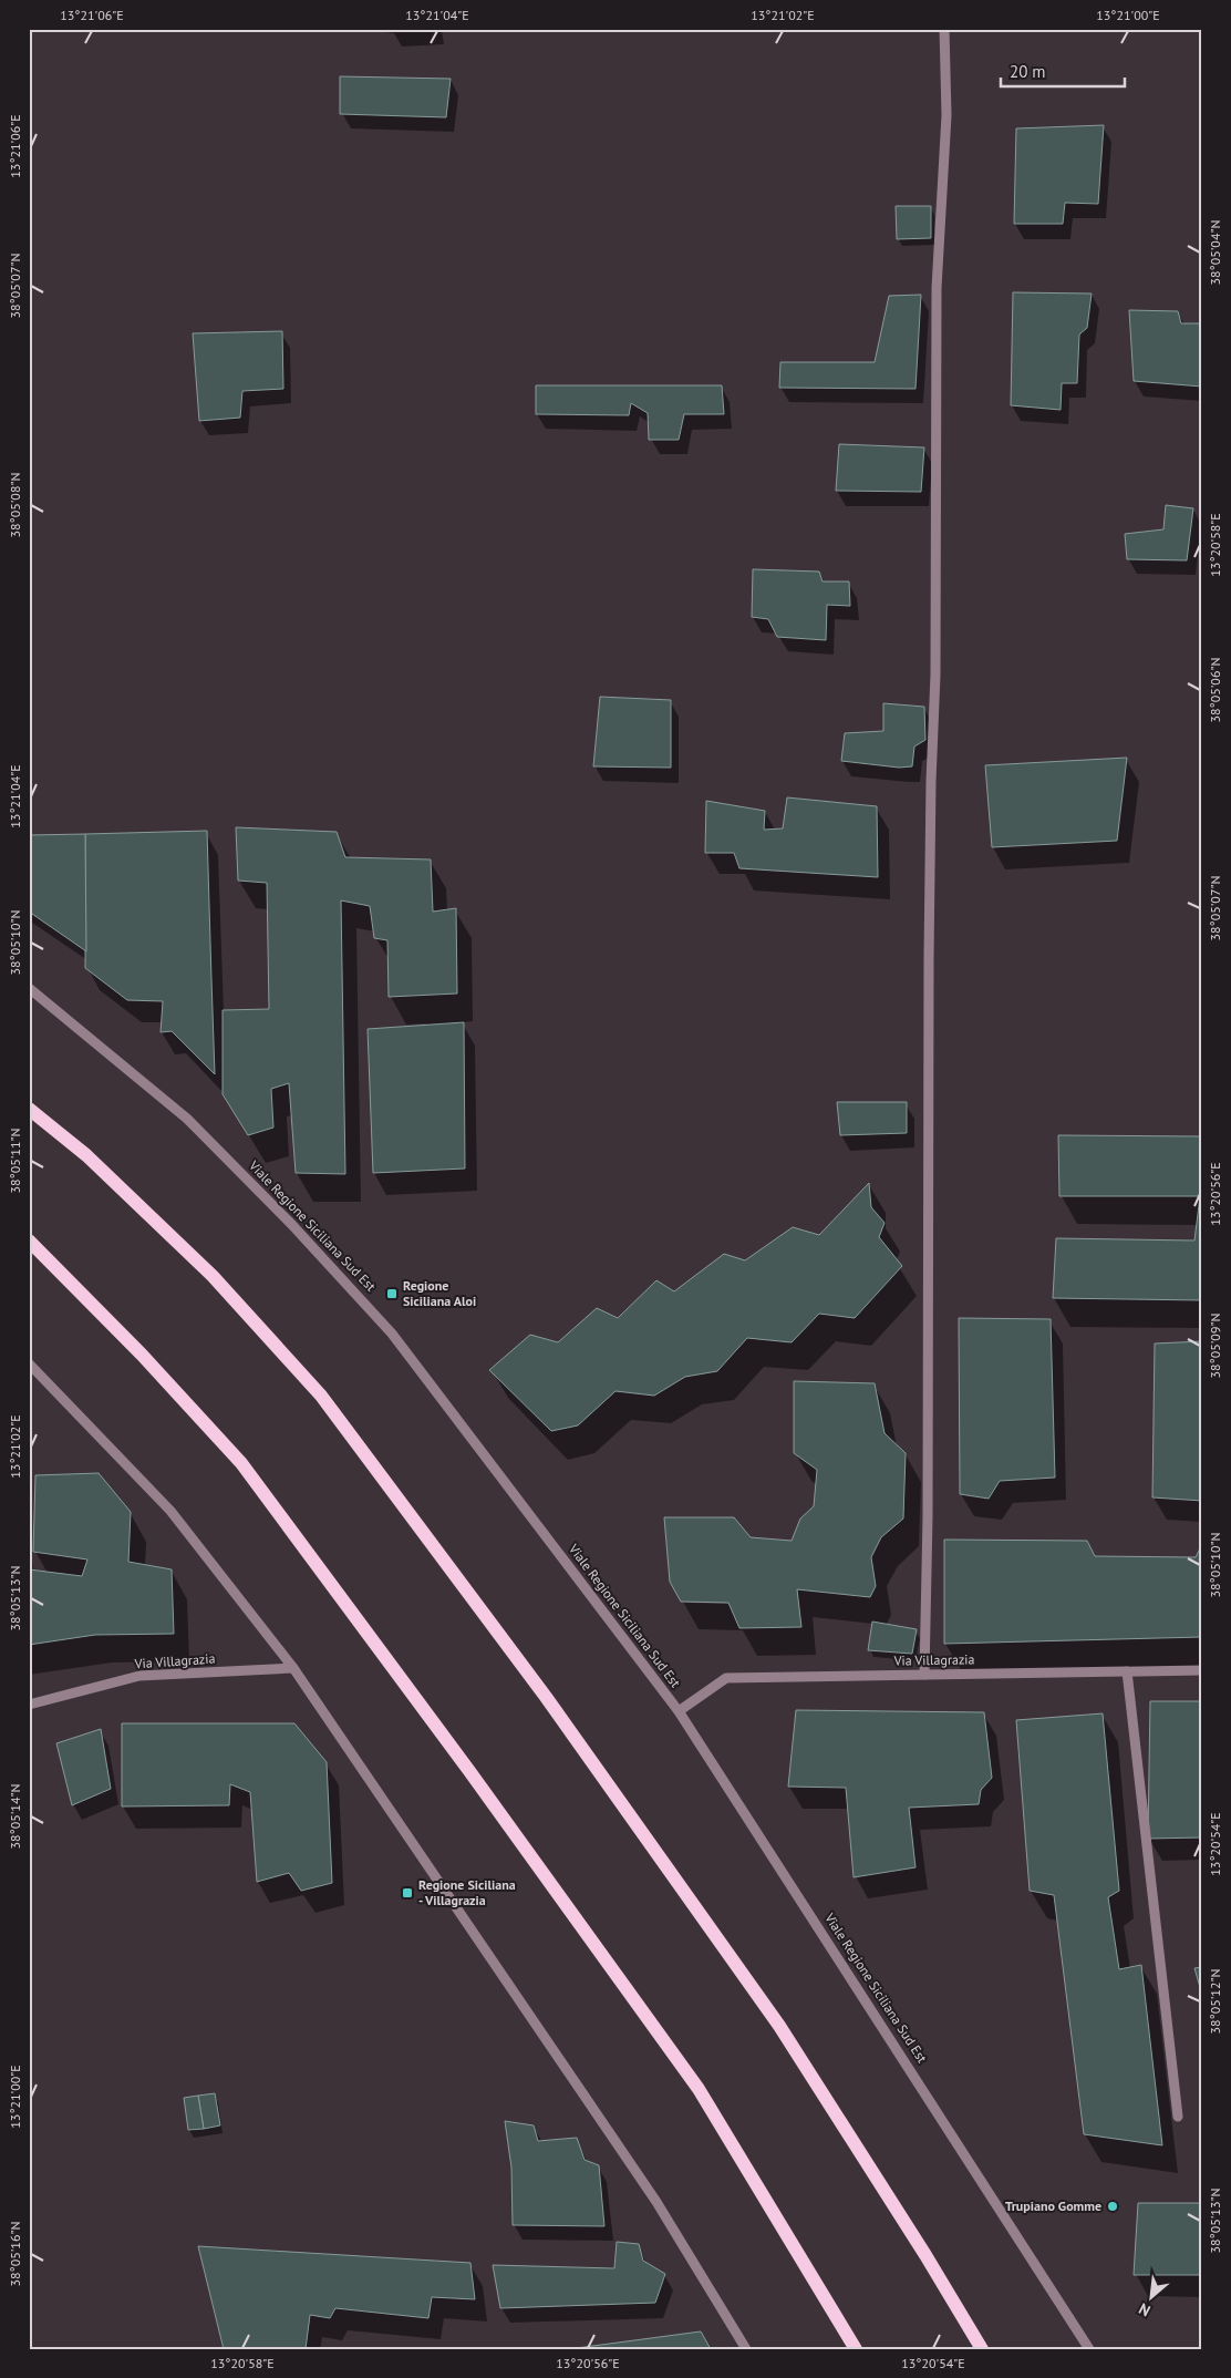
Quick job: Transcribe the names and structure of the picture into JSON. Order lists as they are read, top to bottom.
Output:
{
  "streets": {
    "street": ["Viale Regione Siciliana Sud Est", "Via Villagrazia"]
  },
  "crossings": [
    ["Viale Regione Siciliana Sud Est", "Via Villagrazia"]
  ],
  "places": {
    "transit": ["Regione Siciliana Aloi", "Regione Siciliana - Villagrazia"],
    "other": ["Trupiano Gomme"]
  },
  "scale_bar": "20 m",
  "north": "bottom left",
  "coordinates": [
    "13°21'06\"E",
    "13°21'04\"E",
    "13°21'02\"E",
    "13°21'00\"E",
    "38°05'04\"N",
    "38°05'07\"N",
    "38°05'08\"N",
    "13°20'58\"E",
    "38°05'06\"N",
    "38°05'10\"N",
    "38°05'11\"N",
    "13°20'56\"E",
    "38°05'09\"N",
    "38°05'13\"N",
    "38°05'14\"N",
    "13°20'54\"E",
    "38°05'12\"N",
    "38°05'16\"N"
  ]
}
